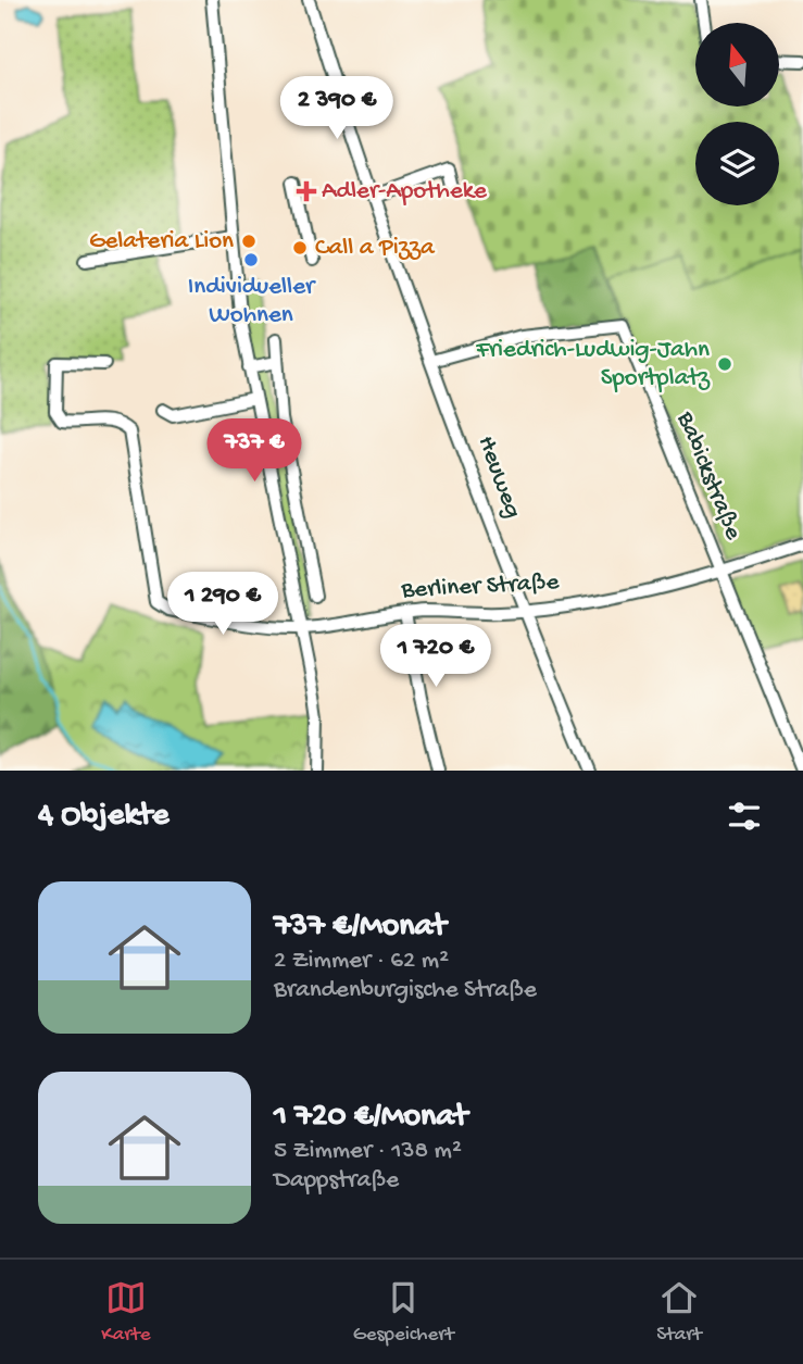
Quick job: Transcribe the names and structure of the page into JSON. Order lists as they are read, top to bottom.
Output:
{
  "streets": {
    "street": ["Babickstraße", "Heuweg", "Berliner Straße"]
  },
  "crossings": [
    ["Babickstraße", "Heuweg"],
    ["Babickstraße", "Berliner Straße"],
    ["Heuweg", "Berliner Straße"]
  ],
  "places": {
    "health": ["Adler-Apotheke"],
    "other": [
      "Gelateria Lion",
      "Call a Pizza",
      "Individueller Wohnen",
      "Friedrich-Ludwig-Jahn Sportplatz"
    ]
  },
  "north": "top",
  "page": {
    "price": [
      "2 390 €",
      "737 €",
      "1 290 €",
      "1 720 €"
    ],
    "heading": "4 Objekte",
    "list": [
      {
        "name": "737 €/Monat",
        "note": "2 Zimmer · 62 m² · Brandenburgische Straße"
      },
      {
        "name": "1 720 €/Monat",
        "note": "5 Zimmer · 138 m² · Dappstraße"
      }
    ],
    "tabs": ["Karte", "Gespeichert", "Start"]
  }
}
